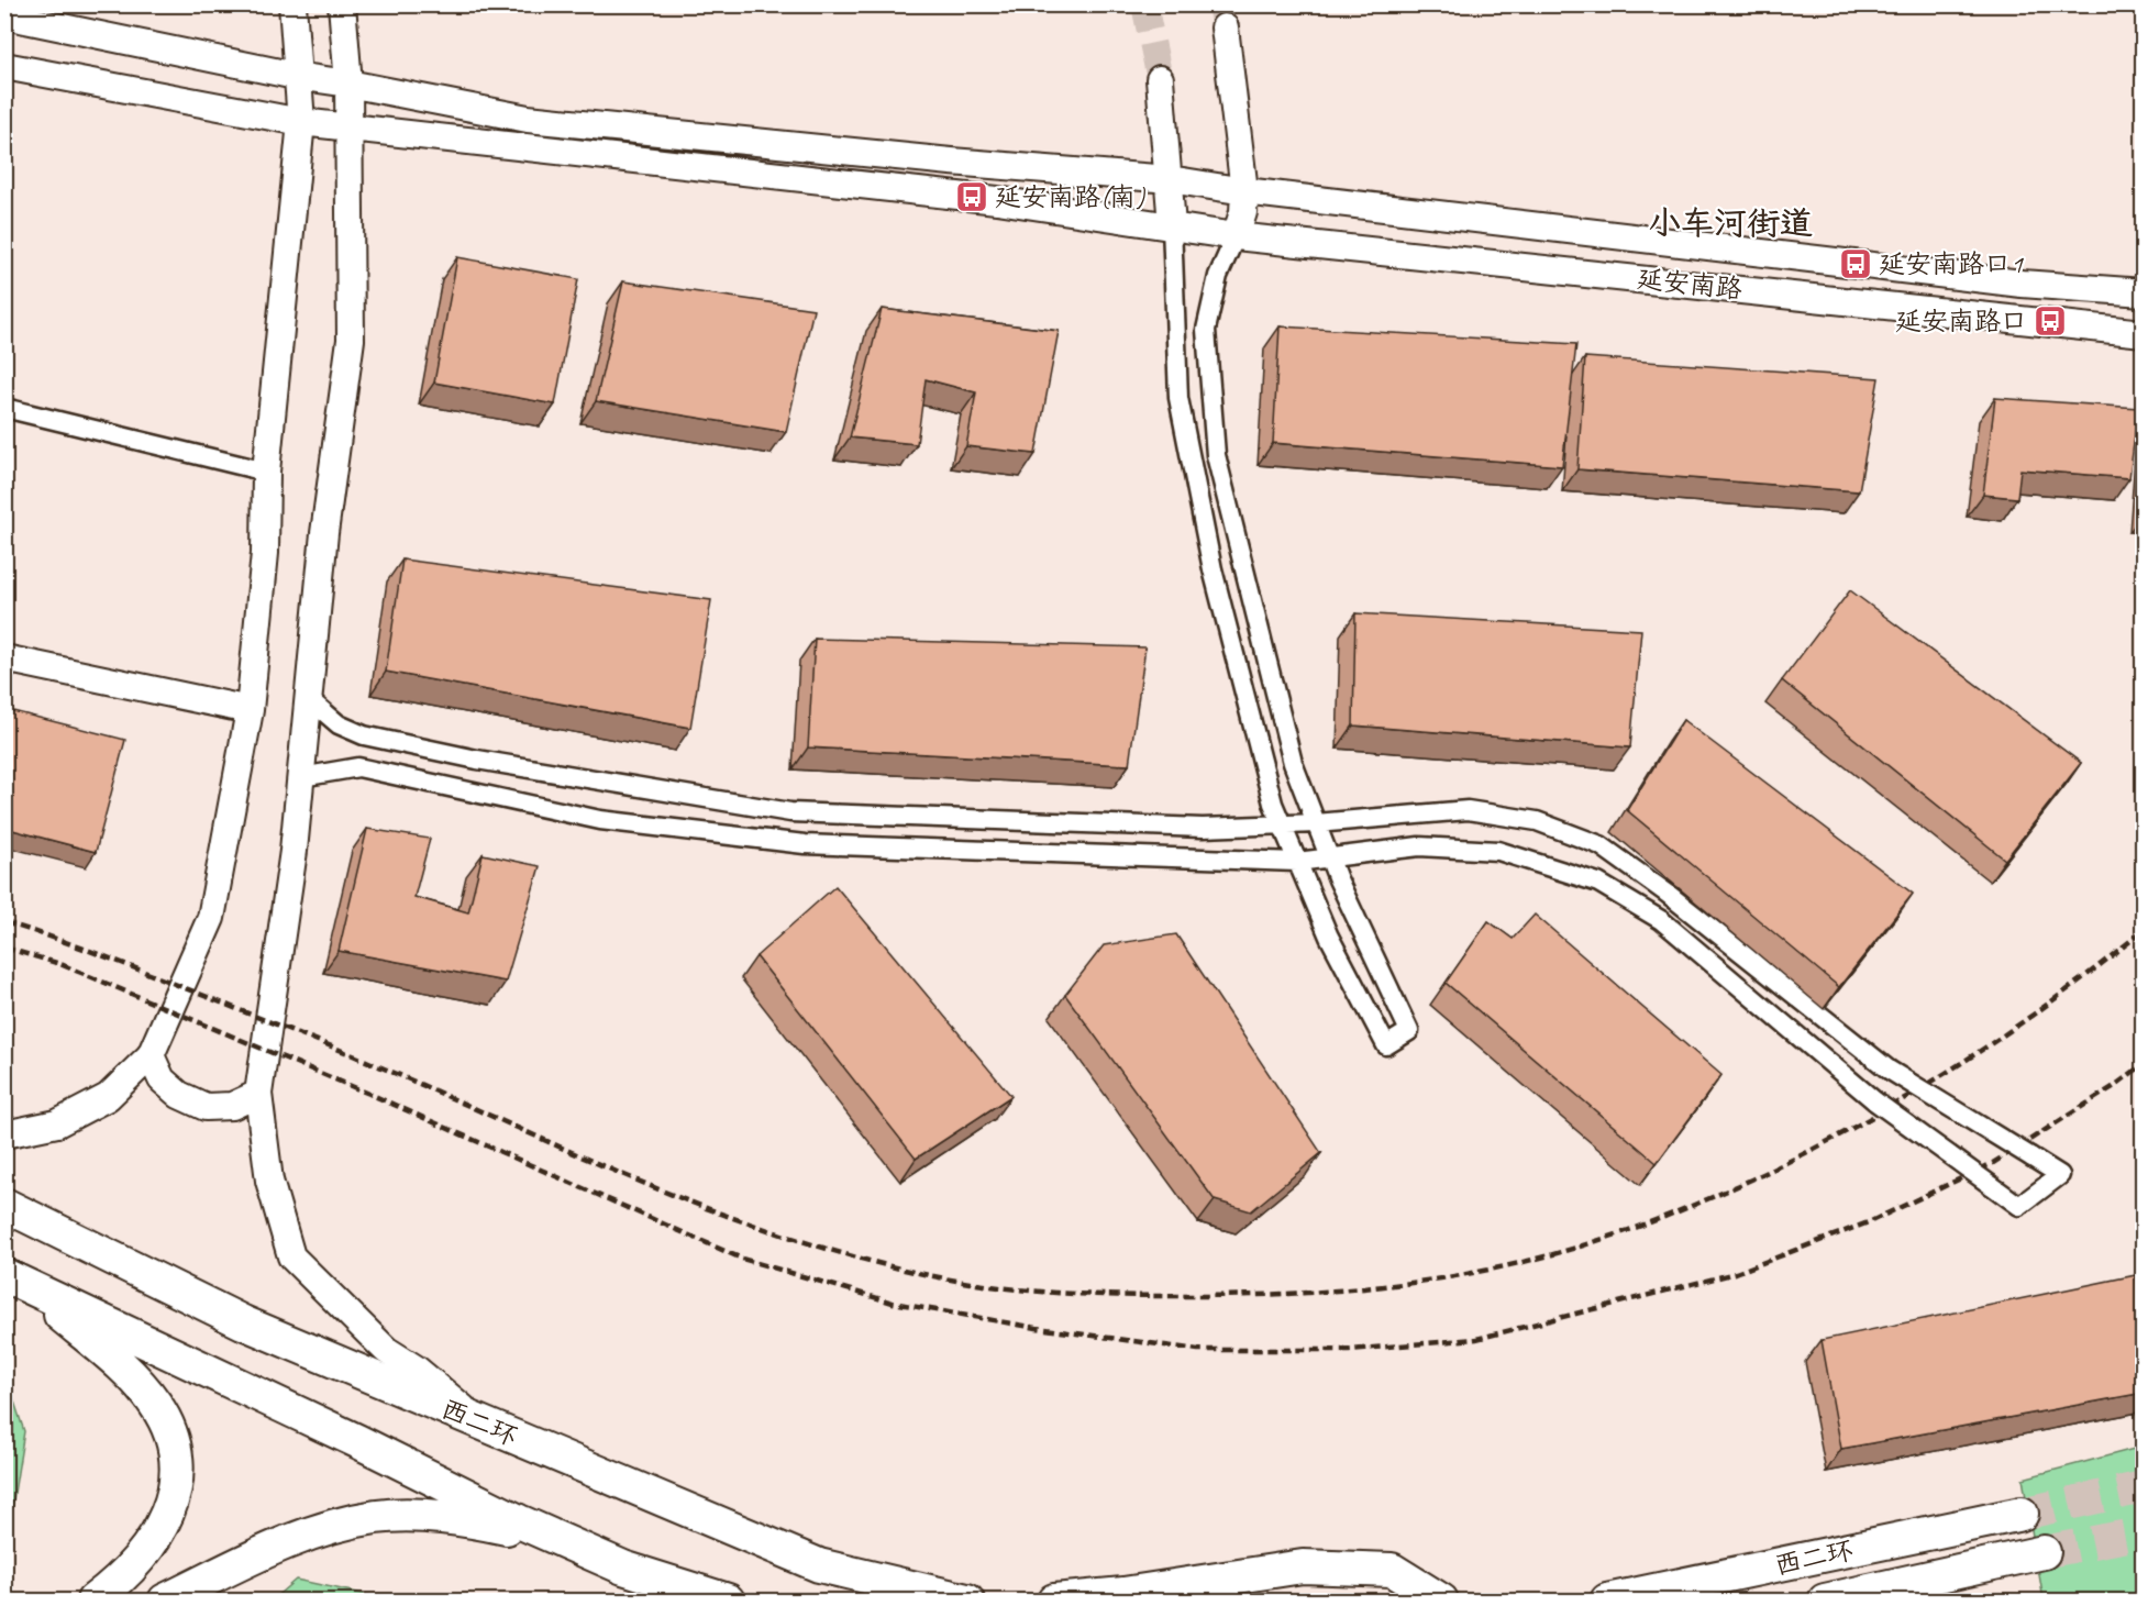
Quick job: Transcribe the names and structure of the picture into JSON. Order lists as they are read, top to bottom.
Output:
{
  "streets": {
    "highway": ["西二环"],
    "street": ["延安南路"]
  },
  "districts": ["小车河街道"],
  "places": {
    "bus stop": ["延安南路(南)", "延安南路口1", "延安南路口"]
  }
}
